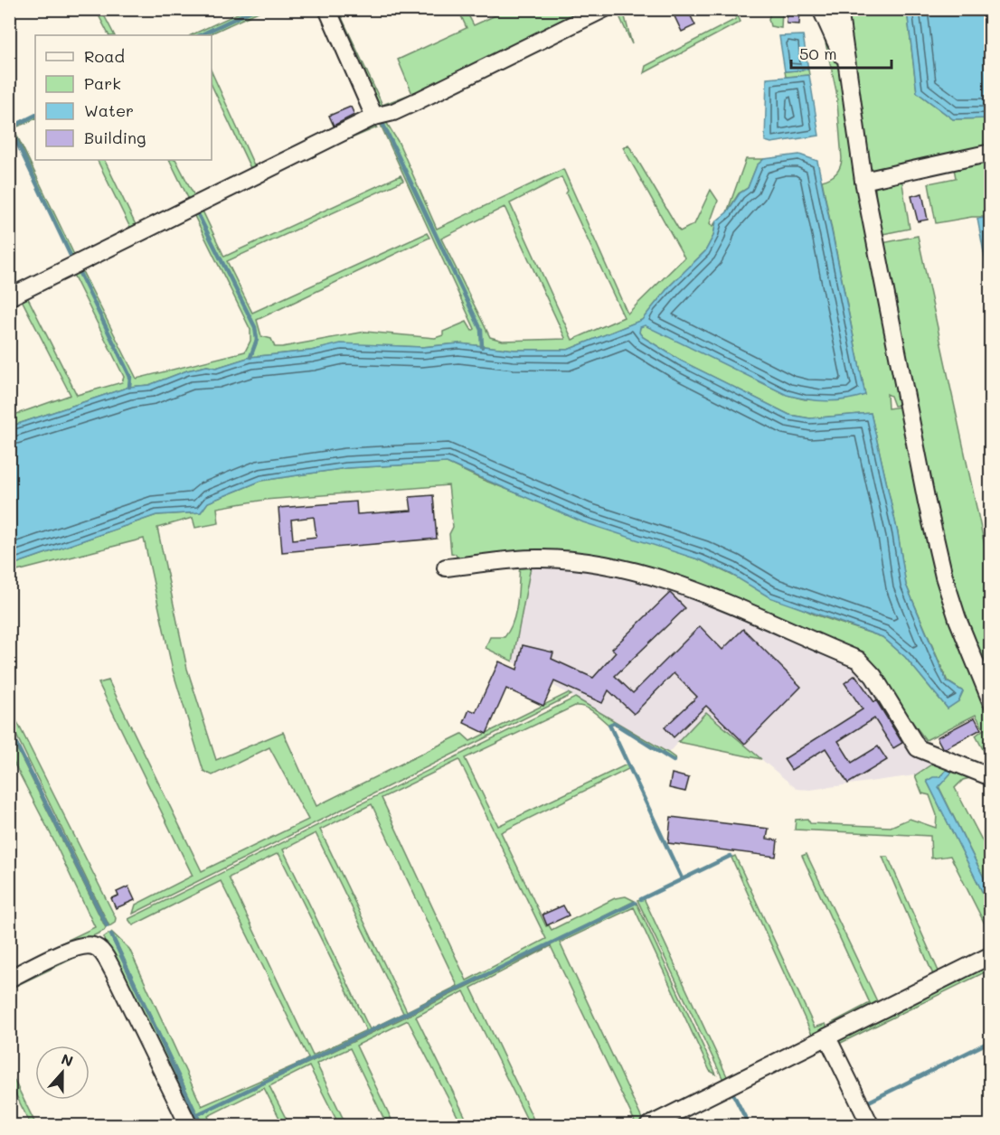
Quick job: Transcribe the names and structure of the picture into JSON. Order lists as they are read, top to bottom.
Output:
{
  "legend": [
    "Road",
    "Park",
    "Water",
    "Building"
  ],
  "scale_bar": "50 m",
  "north": "top"
}
